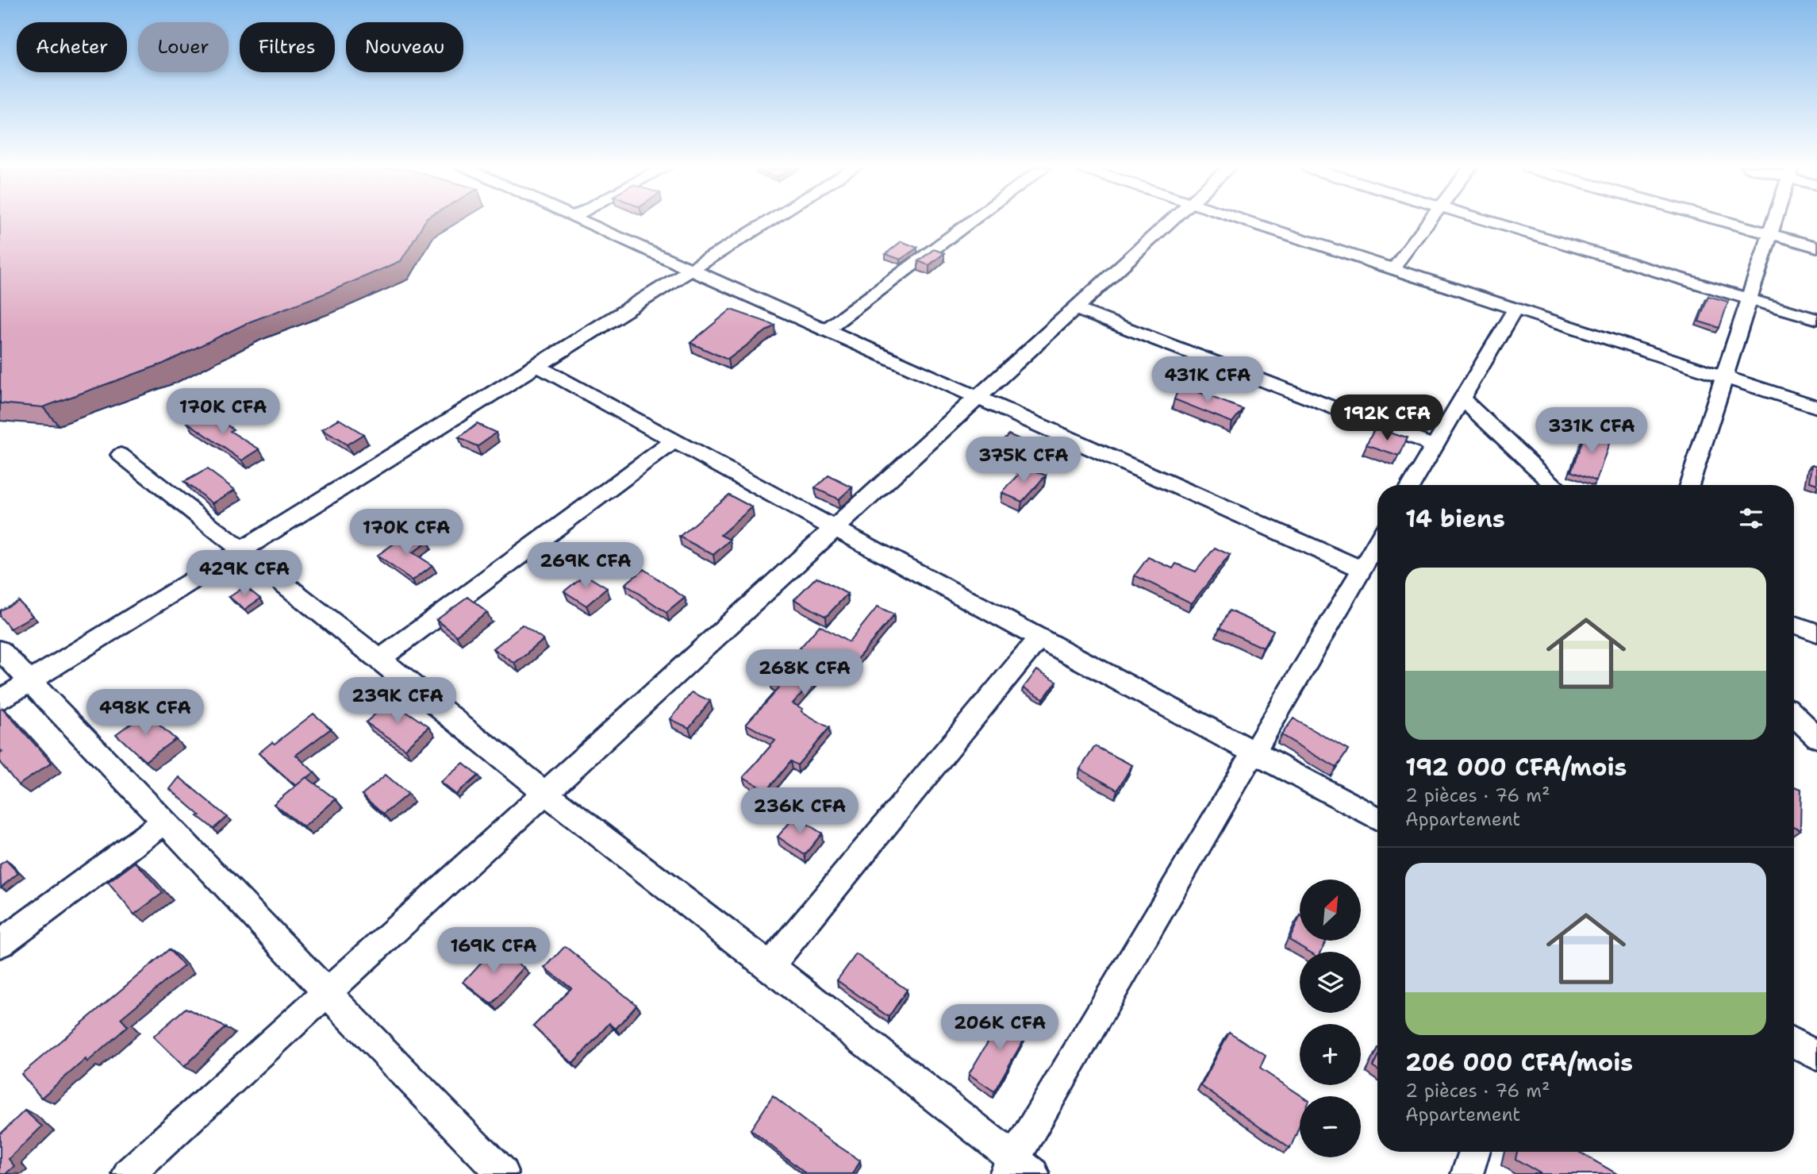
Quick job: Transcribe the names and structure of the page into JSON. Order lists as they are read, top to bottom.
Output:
{
  "north": "top right",
  "page": {
    "chip": [
      "Acheter",
      "Louer",
      "Filtres",
      "Nouveau"
    ],
    "price": [
      "431K CFA",
      "170K CFA",
      "192K CFA",
      "331K CFA",
      "375K CFA",
      "170K CFA",
      "269K CFA",
      "429K CFA",
      "268K CFA",
      "239K CFA",
      "498K CFA",
      "236K CFA",
      "169K CFA",
      "206K CFA"
    ],
    "heading": "14 biens",
    "list": [
      {
        "name": "192 000 CFA/mois",
        "note": "2 pièces · 76 m² · Appartement"
      },
      {
        "name": "206 000 CFA/mois",
        "note": "2 pièces · 76 m² · Appartement"
      }
    ],
    "map_buttons": ["+", "−"]
  }
}
